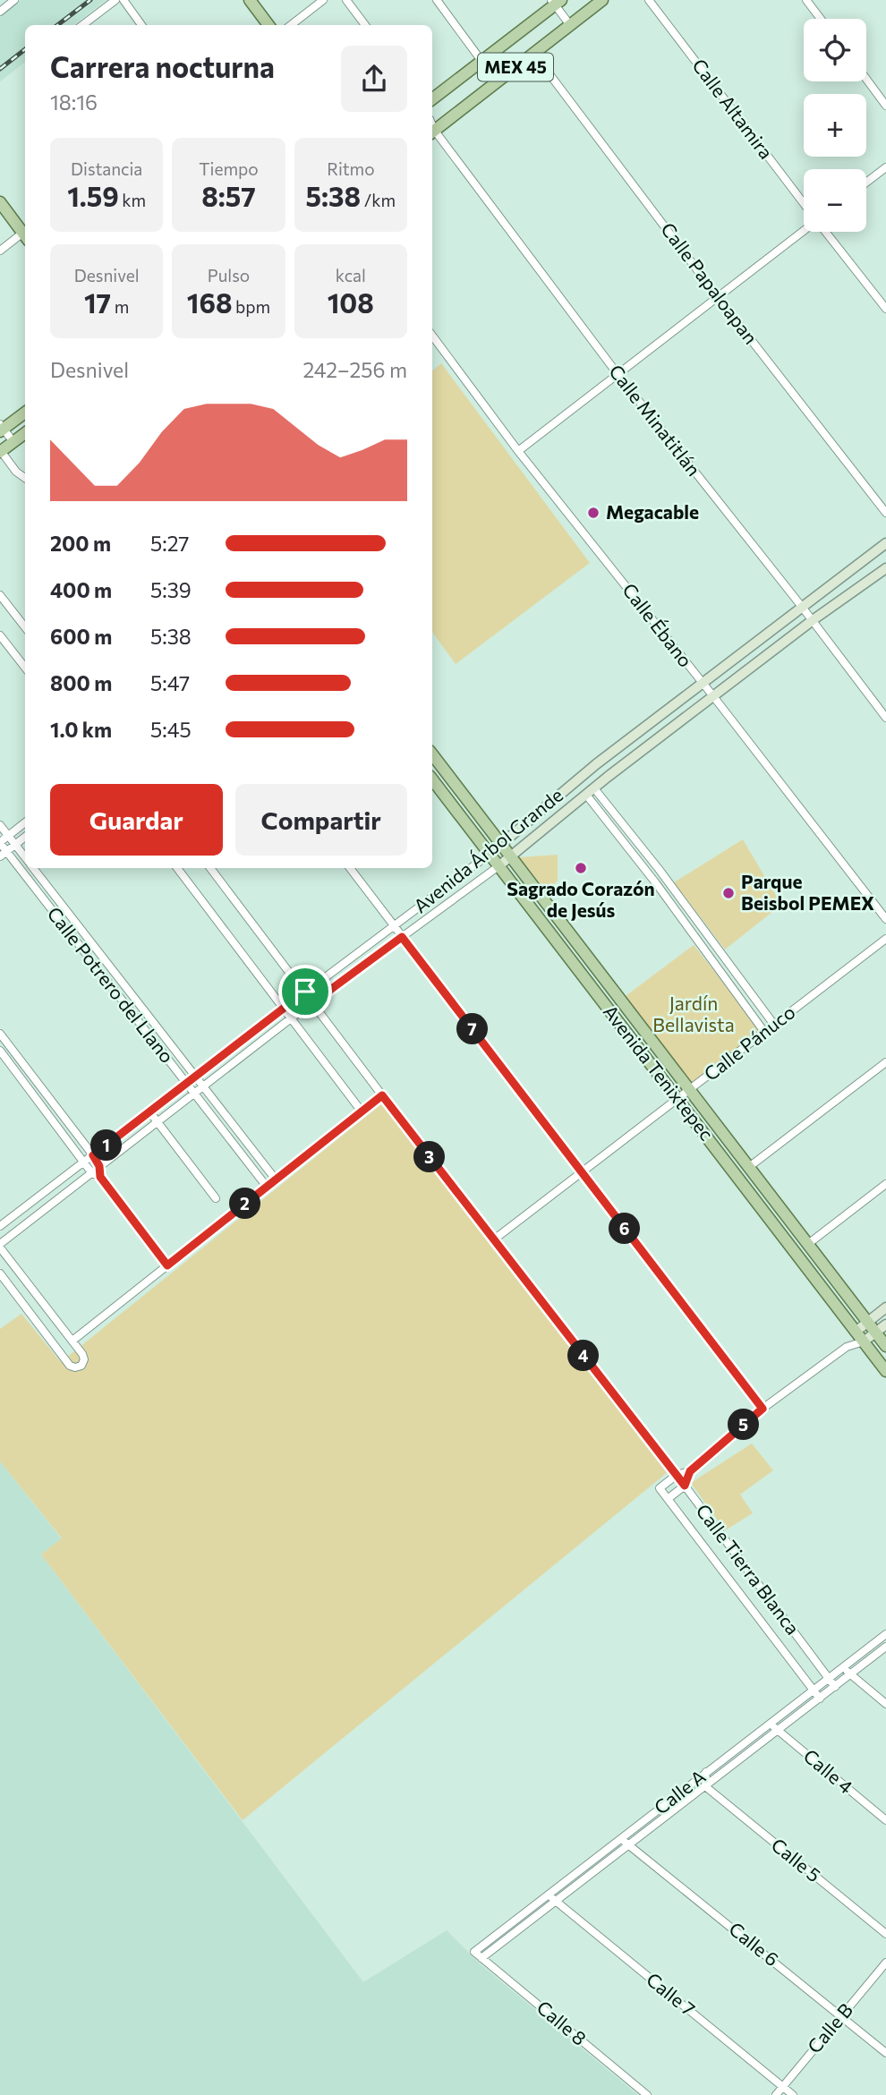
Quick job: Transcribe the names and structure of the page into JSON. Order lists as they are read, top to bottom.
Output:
{
  "streets": {
    "main road": ["MEX 45", "Avenida Tenixtepec"],
    "street": [
      "Calle Altamira",
      "Calle Papaloapan",
      "Calle Minatitlán",
      "Calle Ébano",
      "Avenida Árbol Grande",
      "Calle Potrero del Llano",
      "Calle Pánuco",
      "Calle Tierra Blanca",
      "Calle 4",
      "Calle A",
      "Calle 5",
      "Calle 6",
      "Calle 7",
      "Calle 8",
      "Calle B"
    ]
  },
  "crossings": [
    ["MEX 45", "Calle Papaloapan"],
    ["Calle Minatitlán", "Avenida Árbol Grande"],
    ["Calle Ébano", "Avenida Árbol Grande"],
    ["Avenida Árbol Grande", "Calle Potrero del Llano"],
    ["Avenida Árbol Grande", "Avenida Tenixtepec"],
    ["Avenida Árbol Grande", "Calle Tierra Blanca"],
    ["Calle Pánuco", "Avenida Tenixtepec"],
    ["Calle Pánuco", "Calle Tierra Blanca"],
    ["Calle Tierra Blanca", "Calle A"],
    ["Calle 4", "Calle A"],
    ["Calle A", "Calle 5"],
    ["Calle A", "Calle 6"],
    ["Calle A", "Calle 7"],
    ["Calle A", "Calle 8"],
    ["Calle 6", "Calle B"],
    ["Calle 7", "Calle B"]
  ],
  "parks": ["Jardín Bellavista"],
  "places": ["Megacable", "Sagrado Corazón de Jesús", "Parque Beisbol PEMEX"],
  "page": {
    "map_buttons": ["+", "−"],
    "heading": ["Carrera nocturna", "18:16"],
    "stats": [
      ["Distancia", "1.59 km"],
      ["Tiempo", "8:57"],
      ["Ritmo", "5:38 /km"],
      ["Desnivel", "17 m"],
      ["Pulso", "168 bpm"],
      ["kcal", "108"]
    ],
    "chart": ["Desnivel", "242–256 m"],
    "list": [
      {
        "name": "200 m",
        "note": "5:27"
      },
      {
        "name": "400 m",
        "note": "5:39"
      },
      {
        "name": "600 m",
        "note": "5:38"
      },
      {
        "name": "800 m",
        "note": "5:47"
      },
      {
        "name": "1.0 km",
        "note": "5:45"
      }
    ],
    "buttons": ["Guardar", "Compartir"],
    "pins": [
      "7",
      "1",
      "3",
      "2",
      "6",
      "4",
      "5"
    ]
  }
}
